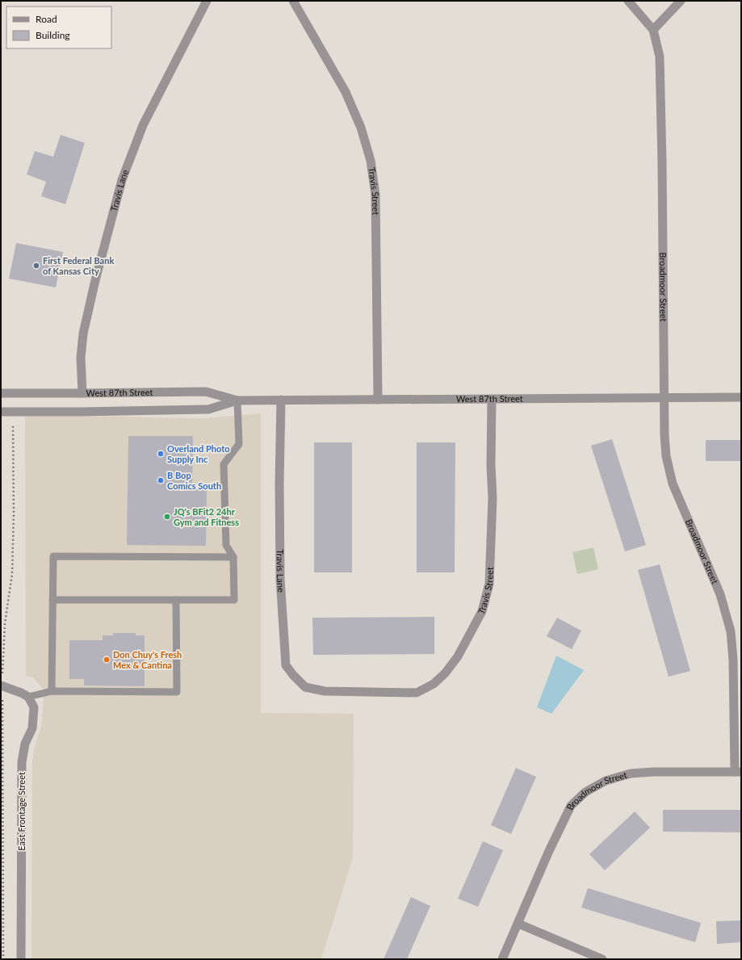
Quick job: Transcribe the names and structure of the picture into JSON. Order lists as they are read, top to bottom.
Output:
{
  "streets": {
    "street": [
      "Travis Street",
      "Travis Lane",
      "Broadmoor Street",
      "West 87th Street",
      "East Frontage Street"
    ]
  },
  "crossings": [
    ["Travis Street", "Travis Lane"],
    ["Travis Street", "West 87th Street"],
    ["Travis Lane", "West 87th Street"],
    ["Broadmoor Street", "West 87th Street"]
  ],
  "places": [
    "First Federal Bank of Kansas City",
    "Overland Photo Supply Inc",
    "B Bop Comics South",
    "JQ's BFit2 24hr Gym and Fitness",
    "Don Chuy's Fresh Mex & Cantina"
  ],
  "legend": ["Road", "Building"]
}
